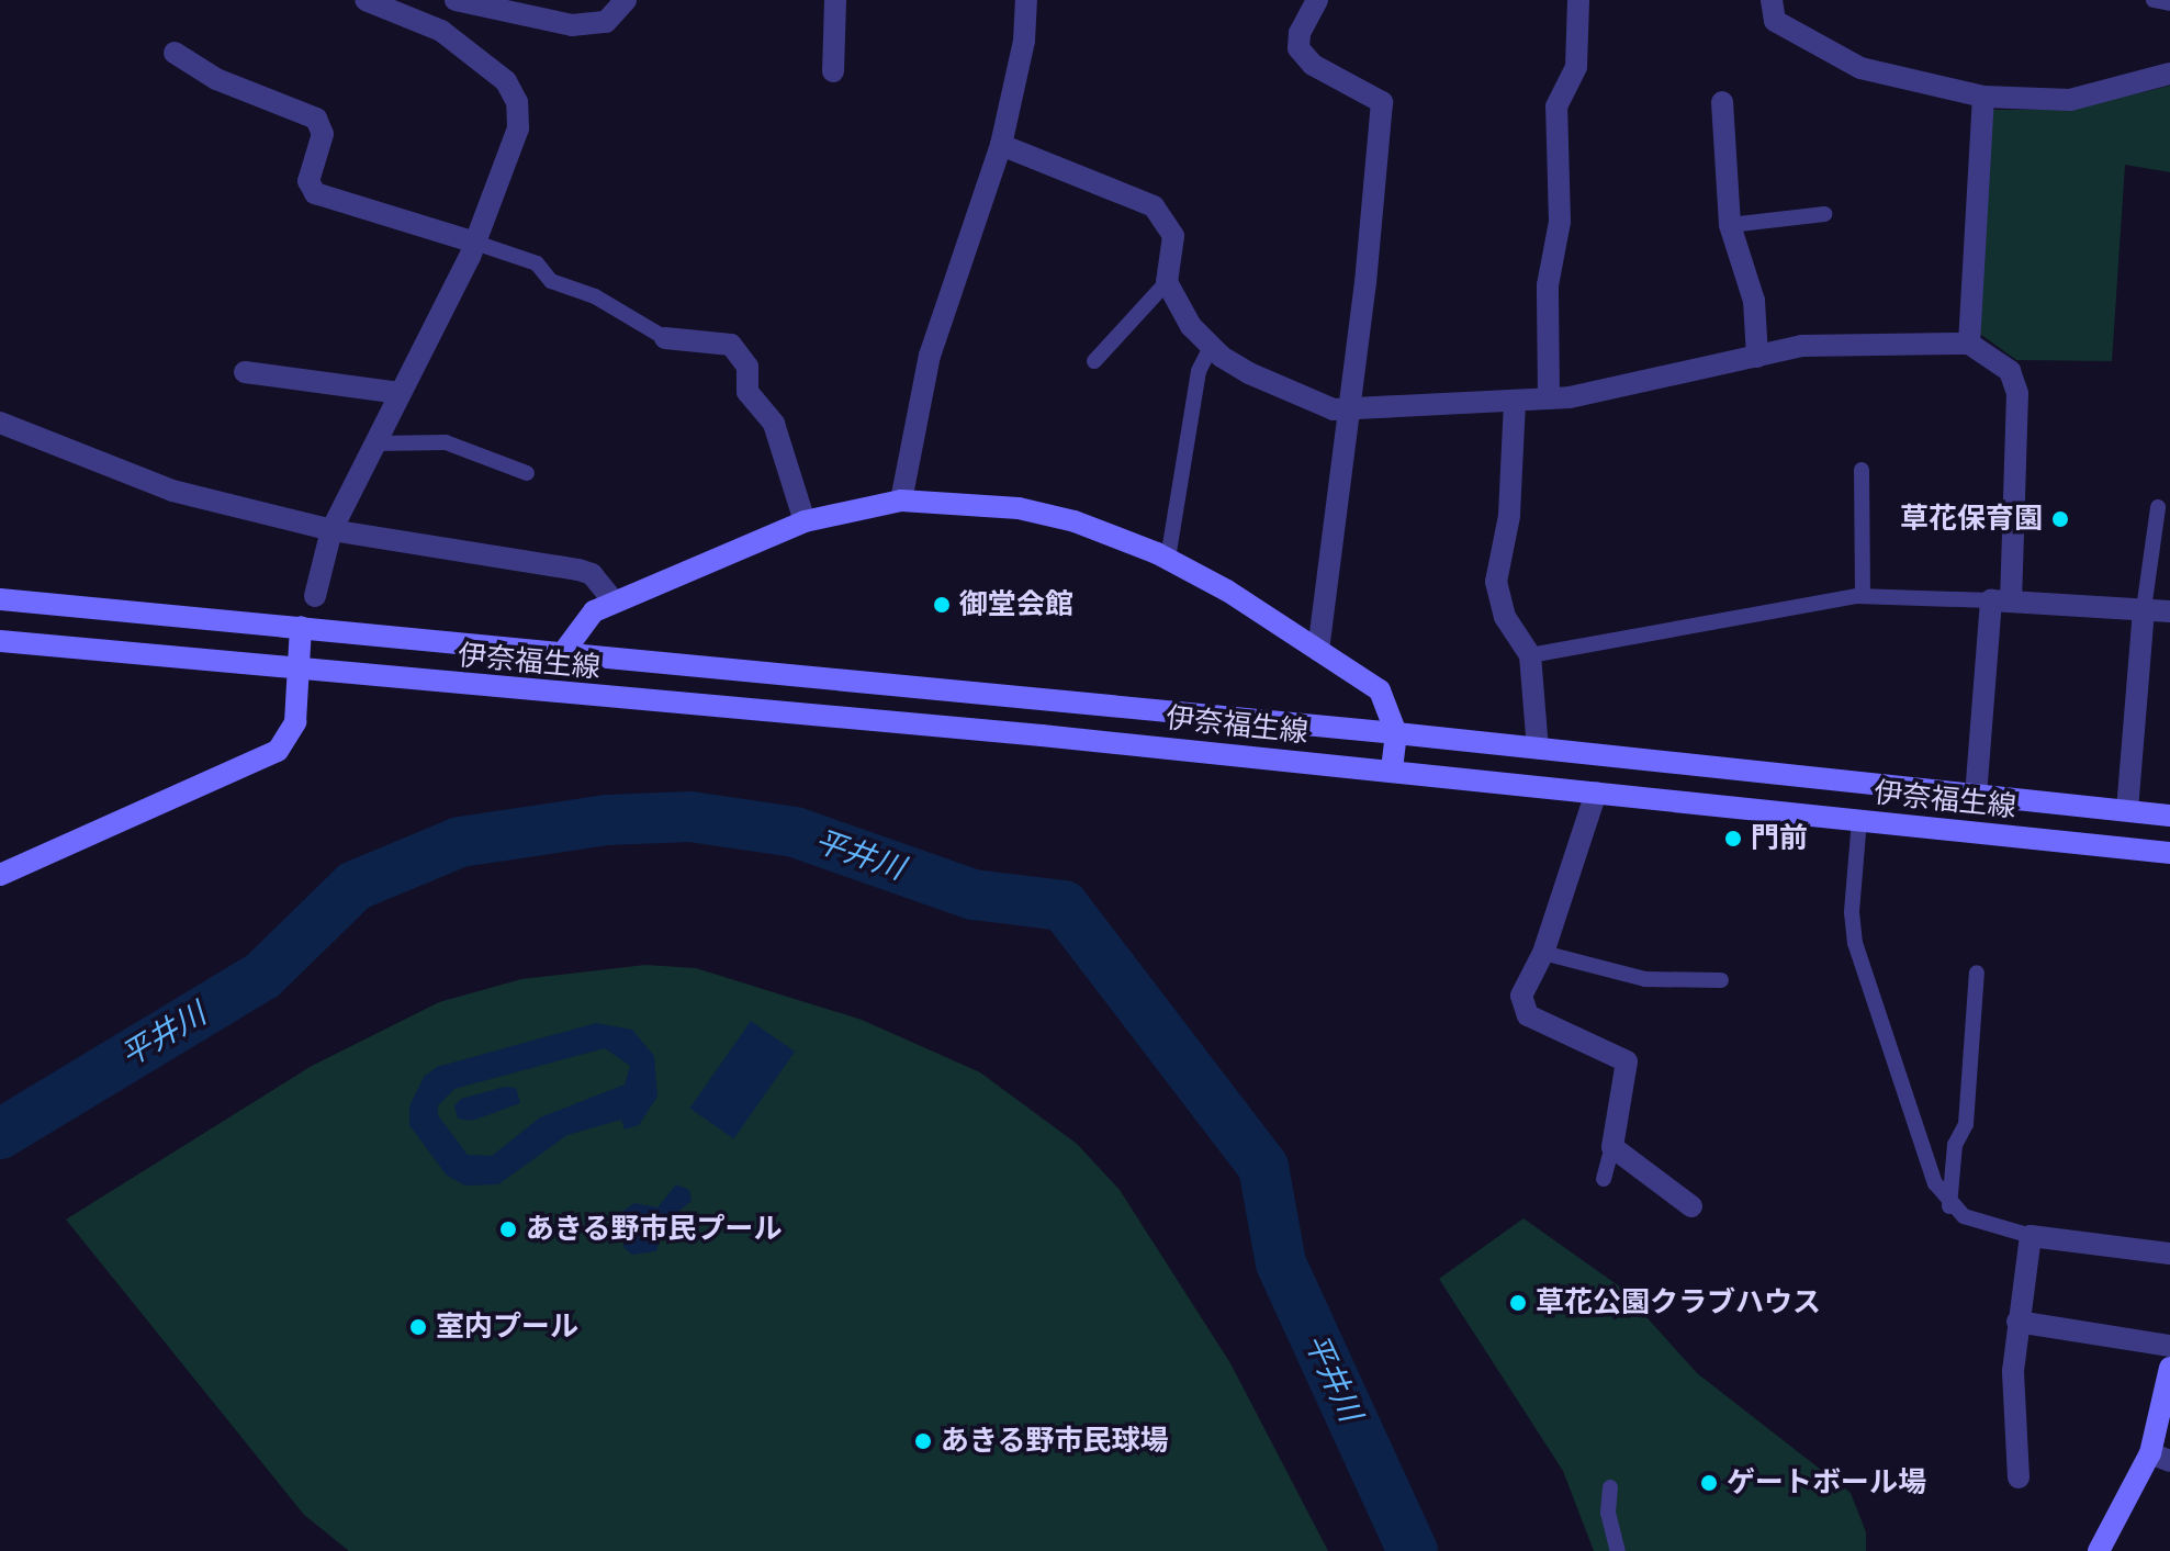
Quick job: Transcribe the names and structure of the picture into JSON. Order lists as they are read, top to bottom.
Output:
{
  "streets": {
    "main road": ["伊奈福生線"]
  },
  "water": ["平井川"],
  "places": [
    "草花保育園",
    "御堂会館",
    "門前",
    "あきる野市民プール",
    "草花公園クラブハウス",
    "室内プール",
    "あきる野市民球場",
    "ゲートボール場"
  ]
}
